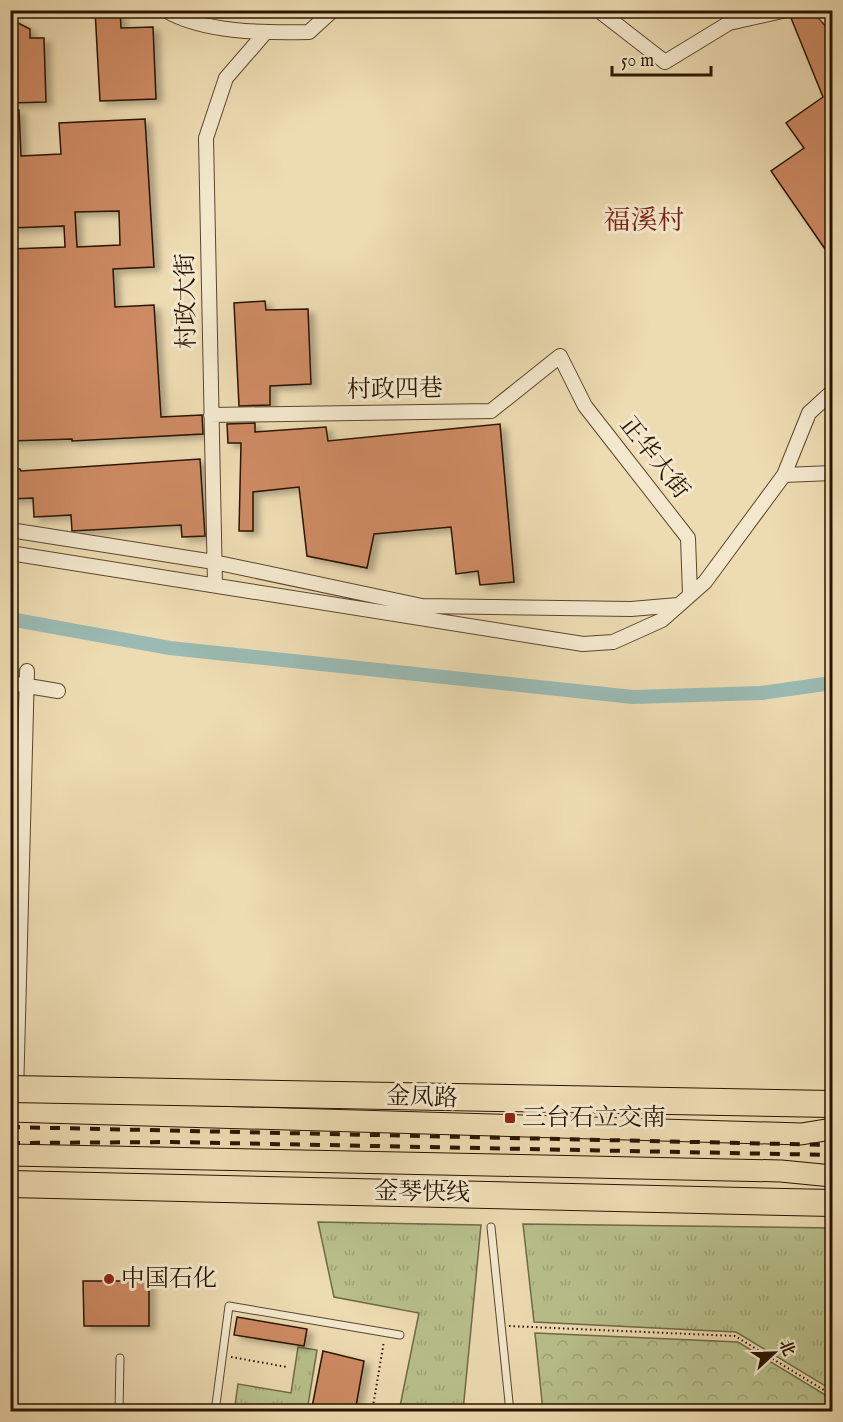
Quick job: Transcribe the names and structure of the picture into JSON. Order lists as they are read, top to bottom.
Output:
{
  "streets": {
    "highway": ["金琴快线"],
    "main road": ["金凤路"],
    "street": ["村政大街", "村政四巷", "正华大街"]
  },
  "crossings": [
    ["村政大街", "村政四巷"],
    ["村政四巷", "正华大街"]
  ],
  "districts": ["福溪村"],
  "places": {
    "transit": ["三台石立交南"],
    "other": ["中国石化"]
  },
  "scale_bar": "50 m",
  "north": "right"
}
